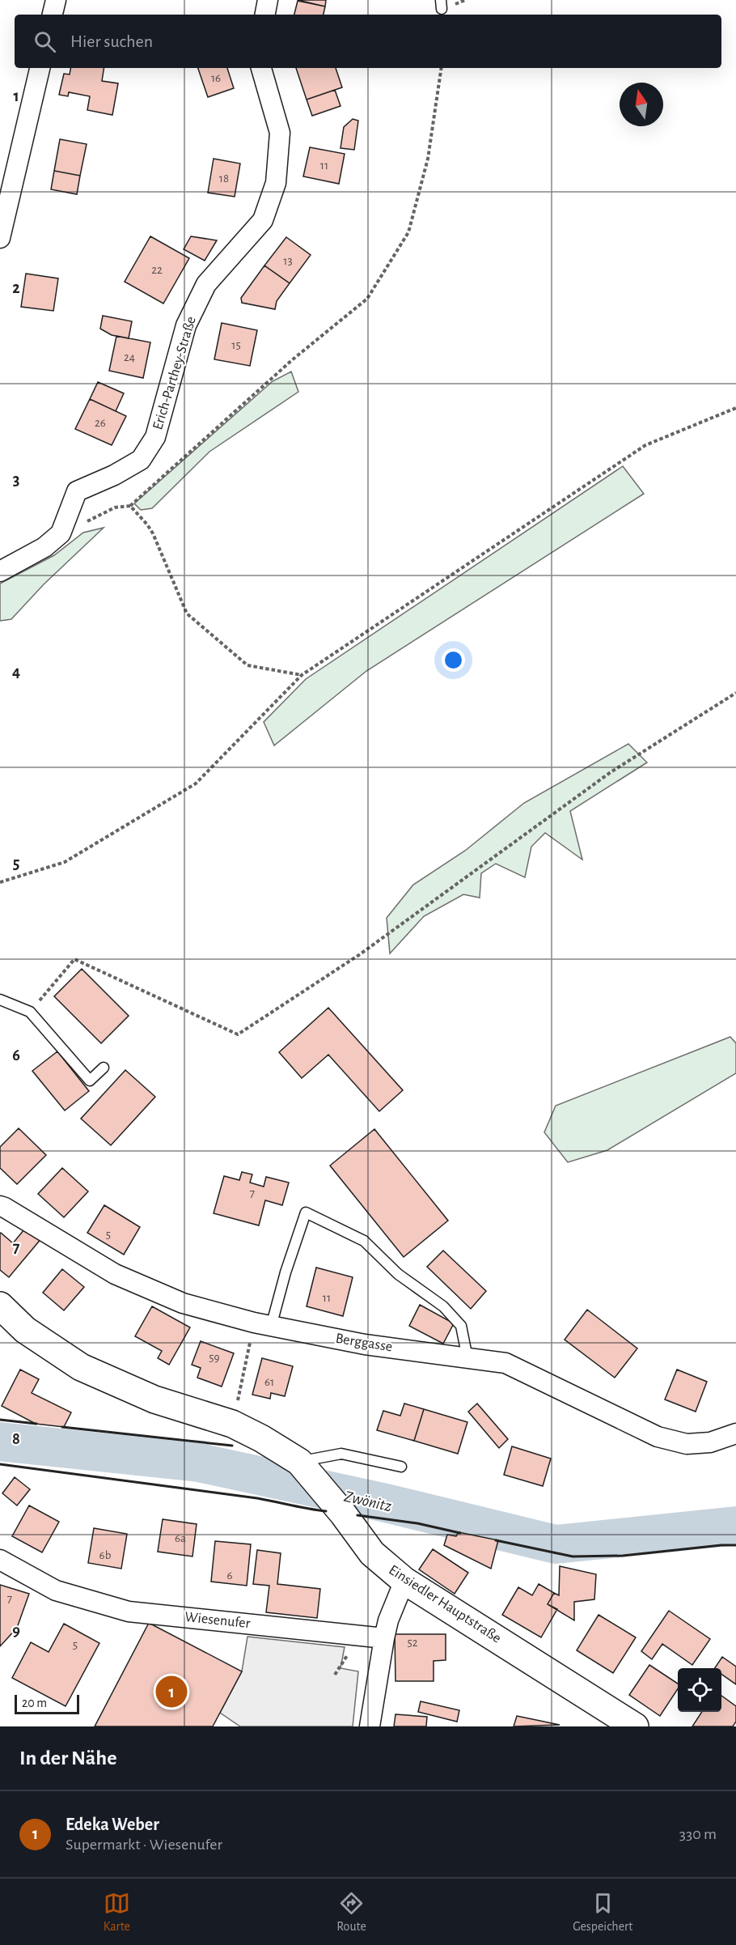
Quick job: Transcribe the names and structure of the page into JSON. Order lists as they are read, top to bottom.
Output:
{
  "streets": {
    "main road": ["Einsiedler Hauptstraße"],
    "street": ["Erich-Parthey-Straße", "Berggasse", "Wiesenufer"]
  },
  "water": ["Zwönitz"],
  "house_numbers": [
    "16",
    "11",
    "18",
    "13",
    "22",
    "15",
    "24",
    "26",
    "7",
    "5",
    "11",
    "59",
    "61",
    "6a",
    "6b",
    "6",
    "7",
    "52",
    "5"
  ],
  "scale_bar": "20 m",
  "north": "top",
  "page": {
    "search": "Hier suchen",
    "pins": "1",
    "scale": "20 m",
    "heading": "In der Nähe",
    "list": [
      {
        "mark": "1",
        "name": "Edeka Weber",
        "note": "Supermarkt · Wiesenufer",
        "value": "330 m"
      }
    ],
    "nav": ["Karte", "Route", "Gespeichert"]
  },
  "grid": {
    "rows": [
      "1",
      "2",
      "3",
      "4",
      "5",
      "6",
      "7",
      "8",
      "9"
    ]
  }
}
